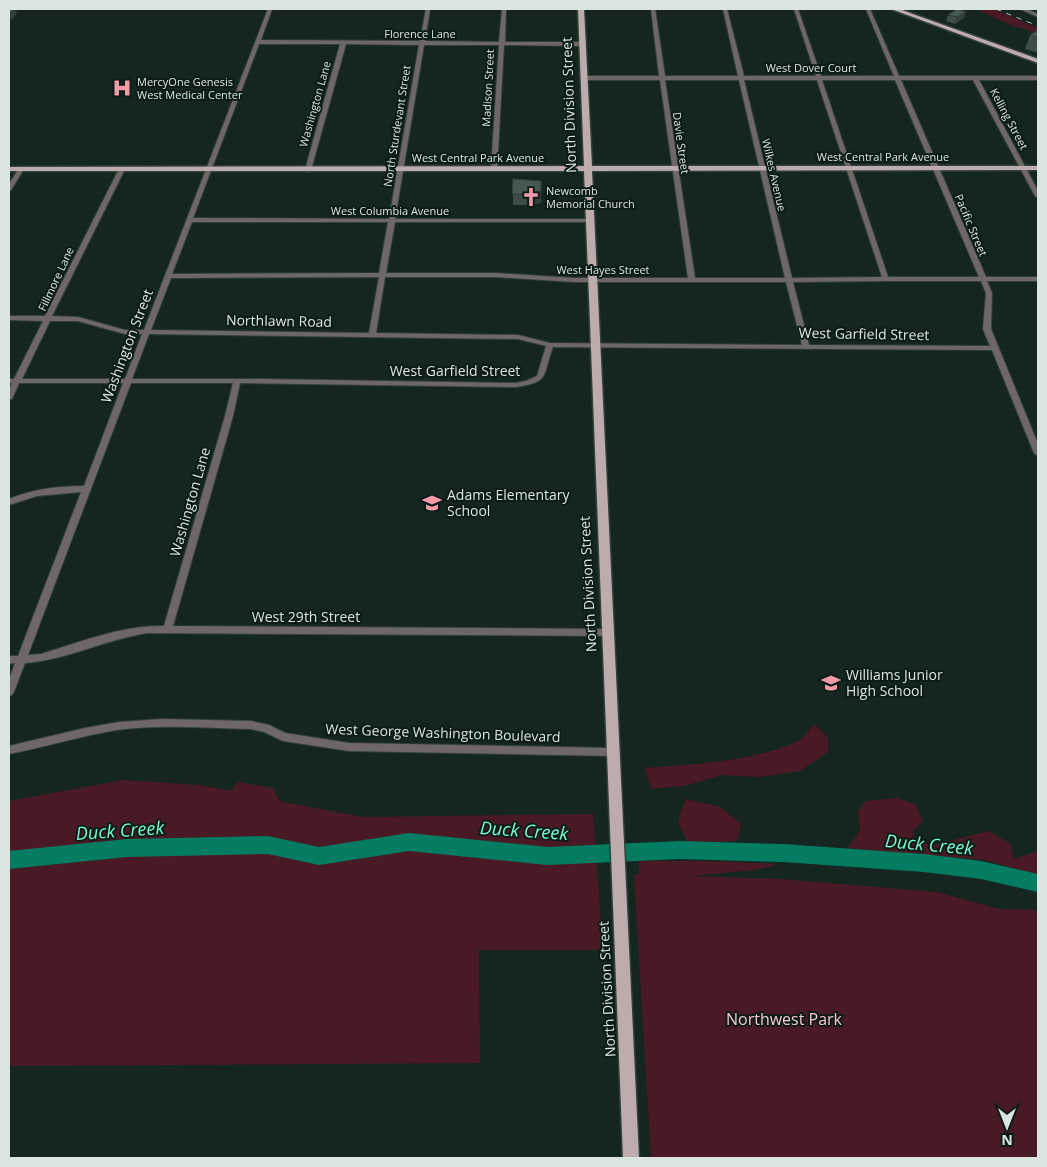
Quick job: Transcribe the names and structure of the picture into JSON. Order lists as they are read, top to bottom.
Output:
{
  "streets": {
    "main road": ["North Division Street", "West Central Park Avenue"],
    "street": [
      "Florence Lane",
      "West Dover Court",
      "Madison Street",
      "Washington Lane",
      "Kelling Street",
      "North Sturdevant Street",
      "Davie Street",
      "Wilkes Avenue",
      "West Columbia Avenue",
      "Pacific Street",
      "West Hayes Street",
      "Fillmore Lane",
      "Northlawn Road",
      "West Garfield Street",
      "Washington Street",
      "West 29th Street",
      "West George Washington Boulevard"
    ]
  },
  "crossings": [
    ["Florence Lane", "Madison Street"],
    ["Florence Lane", "Washington Lane"],
    ["Florence Lane", "North Division Street"],
    ["Florence Lane", "North Sturdevant Street"],
    ["Florence Lane", "Washington Street"],
    ["West Dover Court", "North Division Street"],
    ["West Dover Court", "Kelling Street"],
    ["West Dover Court", "Davie Street"],
    ["West Dover Court", "Wilkes Avenue"],
    ["West Dover Court", "Pacific Street"],
    ["Madison Street", "West Central Park Avenue"],
    ["Washington Lane", "West Central Park Avenue"],
    ["Washington Lane", "West Garfield Street"],
    ["Washington Lane", "West 29th Street"],
    ["North Division Street", "West Central Park Avenue"],
    ["North Division Street", "West Columbia Avenue"],
    ["North Division Street", "West Hayes Street"],
    ["North Division Street", "West Garfield Street"],
    ["North Division Street", "West 29th Street"],
    ["North Division Street", "West George Washington Boulevard"],
    ["Kelling Street", "West Central Park Avenue"],
    ["North Sturdevant Street", "West Central Park Avenue"],
    ["North Sturdevant Street", "West Columbia Avenue"],
    ["North Sturdevant Street", "West Hayes Street"],
    ["North Sturdevant Street", "Northlawn Road"],
    ["Davie Street", "West Central Park Avenue"],
    ["Davie Street", "West Hayes Street"],
    ["West Central Park Avenue", "Wilkes Avenue"],
    ["West Central Park Avenue", "Pacific Street"],
    ["West Central Park Avenue", "Fillmore Lane"],
    ["West Central Park Avenue", "Washington Street"],
    ["Wilkes Avenue", "West Hayes Street"],
    ["Wilkes Avenue", "West Garfield Street"],
    ["West Columbia Avenue", "Washington Street"],
    ["Pacific Street", "West Hayes Street"],
    ["Pacific Street", "West Garfield Street"],
    ["West Hayes Street", "Washington Street"],
    ["Fillmore Lane", "Northlawn Road"],
    ["Fillmore Lane", "West Garfield Street"],
    ["Northlawn Road", "West Garfield Street"],
    ["Northlawn Road", "Washington Street"],
    ["West Garfield Street", "Washington Street"],
    ["Washington Street", "West 29th Street"]
  ],
  "water": ["Duck Creek"],
  "parks": ["Northwest Park"],
  "places": {
    "hospital": ["MercyOne Genesis West Medical Center"],
    "church": ["Newcomb Memorial Church"],
    "school or university": ["Adams Elementary School", "Williams Junior High School"]
  },
  "north": "bottom"
}
